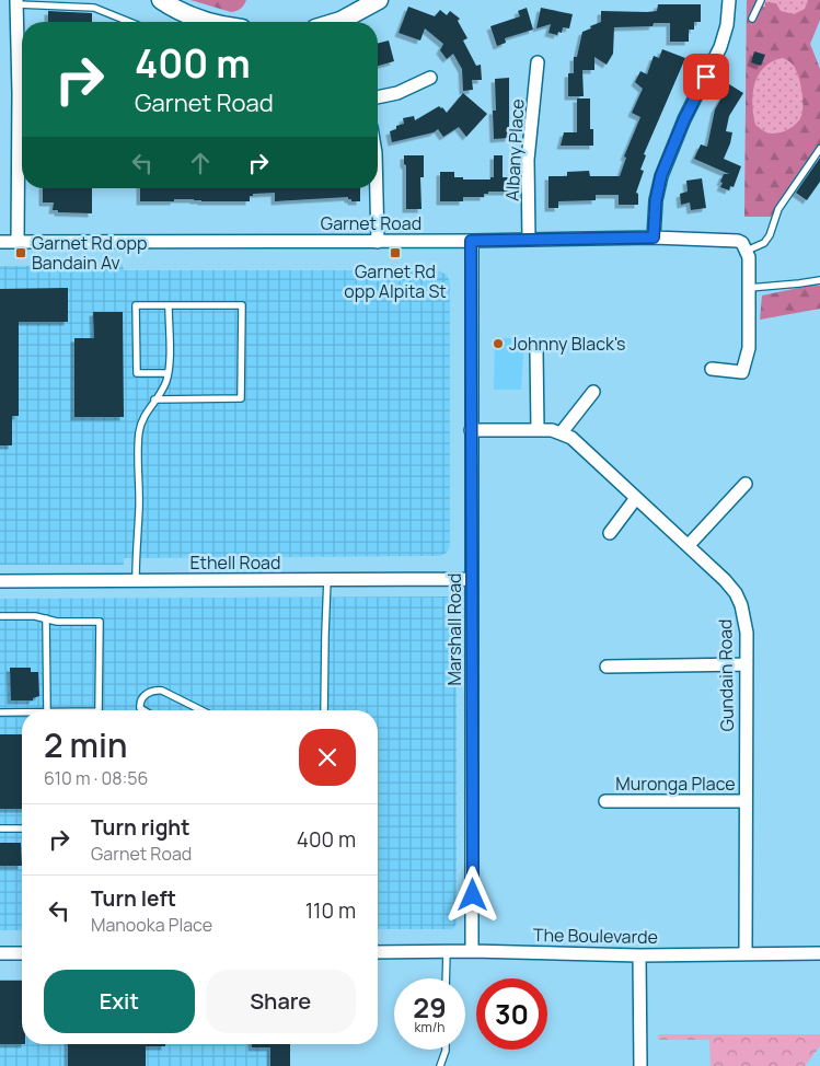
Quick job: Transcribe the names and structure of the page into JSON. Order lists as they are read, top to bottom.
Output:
{
  "streets": {
    "street": [
      "Albany Place",
      "Garnet Road",
      "Ethell Road",
      "Marshall Road",
      "Gundain Road",
      "Muronga Place",
      "The Boulevarde"
    ]
  },
  "crossings": [
    ["Albany Place", "Garnet Road"],
    ["Garnet Road", "Marshall Road"],
    ["Ethell Road", "Marshall Road"],
    ["Marshall Road", "Gundain Road"],
    ["Marshall Road", "The Boulevarde"],
    ["Gundain Road", "Muronga Place"],
    ["Gundain Road", "The Boulevarde"]
  ],
  "places": {
    "transit": ["Garnet Rd opp Bandain Av", "Garnet Rd opp Alpita St"],
    "other": ["Johnny Black's"]
  },
  "page": {
    "turn": ["400 m", "Garnet Road"],
    "heading": ["2 min", "610 m · 08:56"],
    "list": [
      {
        "name": "Turn right",
        "note": "Garnet Road",
        "value": "400 m"
      },
      {
        "name": "Turn left",
        "note": "Manooka Place",
        "value": "110 m"
      }
    ],
    "buttons": ["Exit", "Share"],
    "speed": "29 km/h",
    "limit": "30"
  }
}
